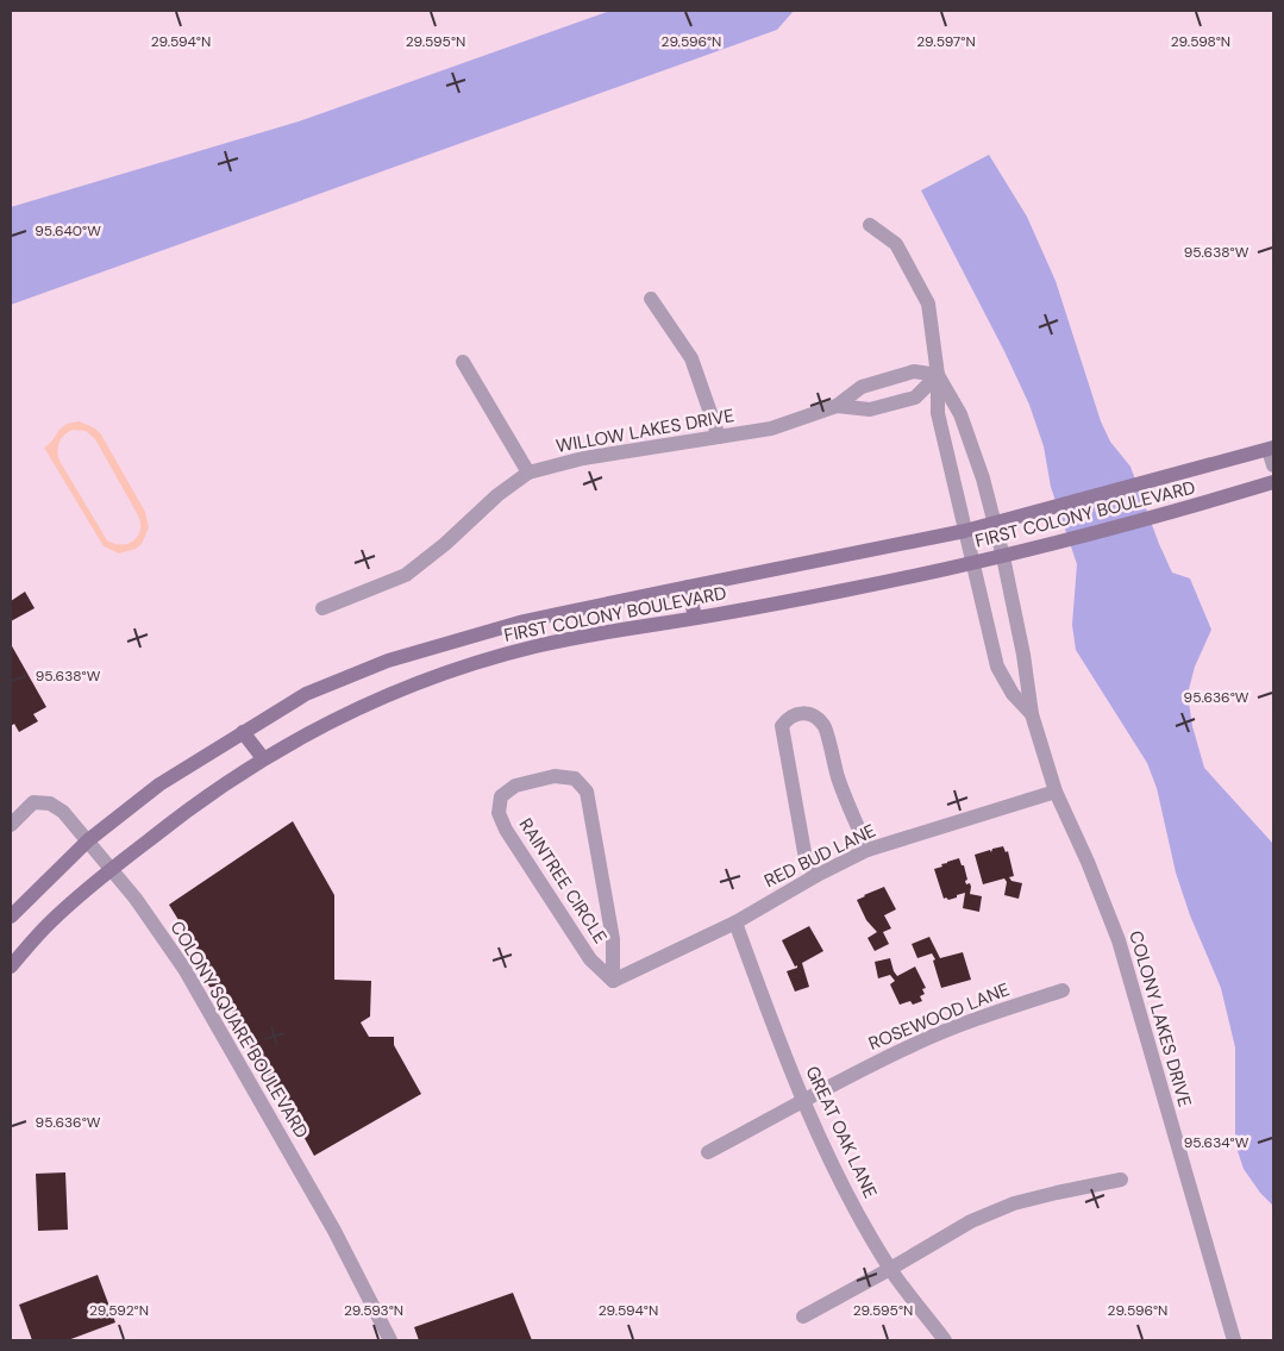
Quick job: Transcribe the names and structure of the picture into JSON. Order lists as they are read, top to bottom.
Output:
{
  "streets": {
    "main road": ["FIRST COLONY BOULEVARD"],
    "street": [
      "WILLOW LAKES DRIVE",
      "RED BUD LANE",
      "RAINTREE CIRCLE",
      "ROSEWOOD LANE",
      "COLONY LAKES DRIVE",
      "COLONY SQUARE BOULEVARD",
      "GREAT OAK LANE"
    ]
  },
  "crossings": [
    ["WILLOW LAKES DRIVE", "COLONY LAKES DRIVE"],
    ["FIRST COLONY BOULEVARD", "COLONY LAKES DRIVE"],
    ["FIRST COLONY BOULEVARD", "COLONY SQUARE BOULEVARD"],
    ["RED BUD LANE", "RAINTREE CIRCLE"],
    ["RED BUD LANE", "COLONY LAKES DRIVE"],
    ["RED BUD LANE", "GREAT OAK LANE"],
    ["ROSEWOOD LANE", "GREAT OAK LANE"]
  ],
  "coordinates": [
    "29.598°N",
    "29.594°N",
    "29.595°N",
    "29.596°N",
    "29.597°N",
    "95.640°W",
    "95.638°W",
    "95.636°W",
    "95.634°W",
    "29.592°N",
    "29.593°N"
  ]
}
